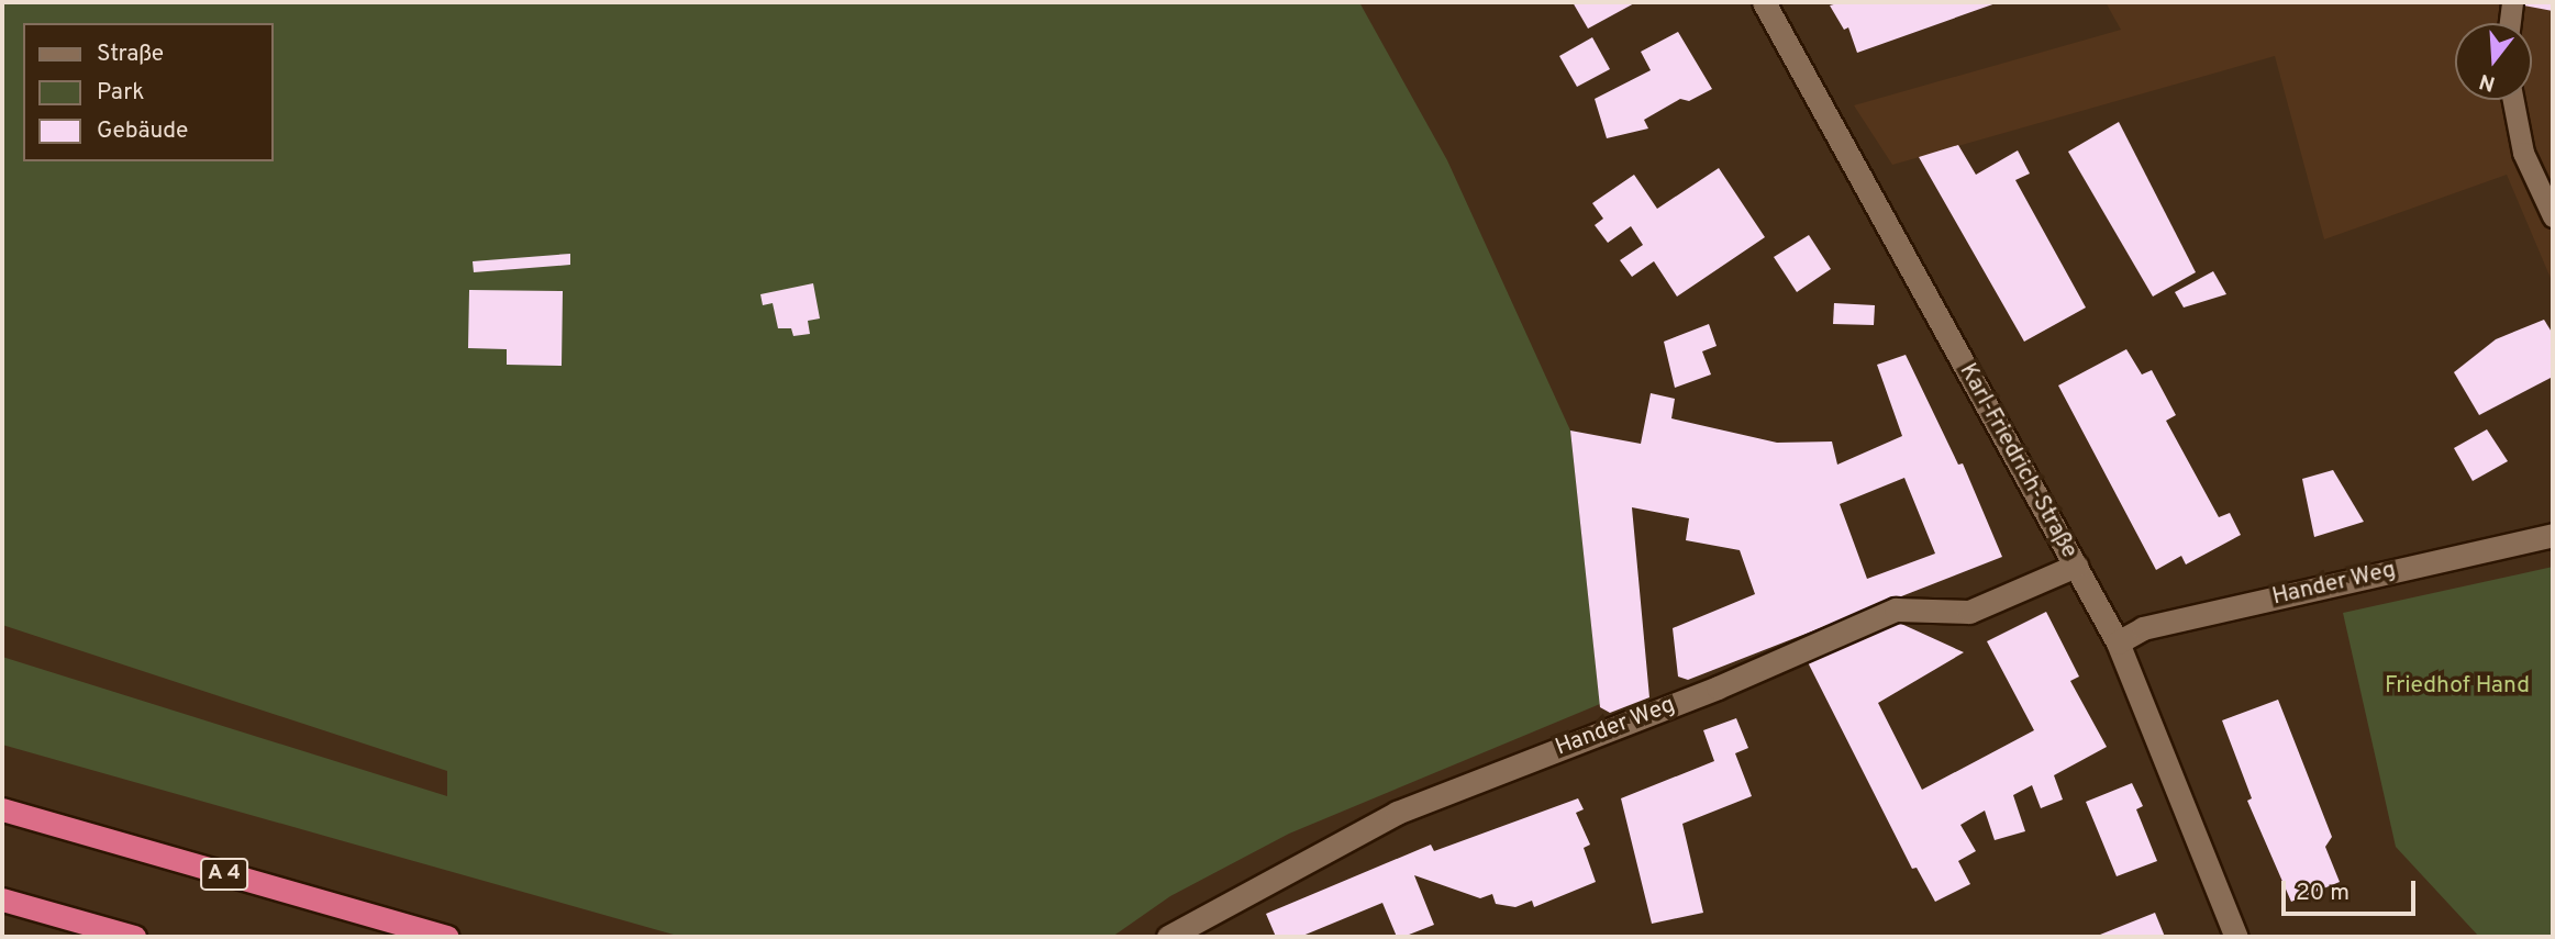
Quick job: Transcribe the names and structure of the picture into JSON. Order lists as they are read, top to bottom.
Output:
{
  "streets": {
    "highway": ["A 4"],
    "street": ["Karl-Friedrich-Straße", "Hander Weg"]
  },
  "crossings": [
    ["Karl-Friedrich-Straße", "Hander Weg"]
  ],
  "parks": ["Friedhof Hand"],
  "legend": ["Straße", "Park", "Gebäude"],
  "scale_bar": "20 m",
  "north": "bottom"
}
